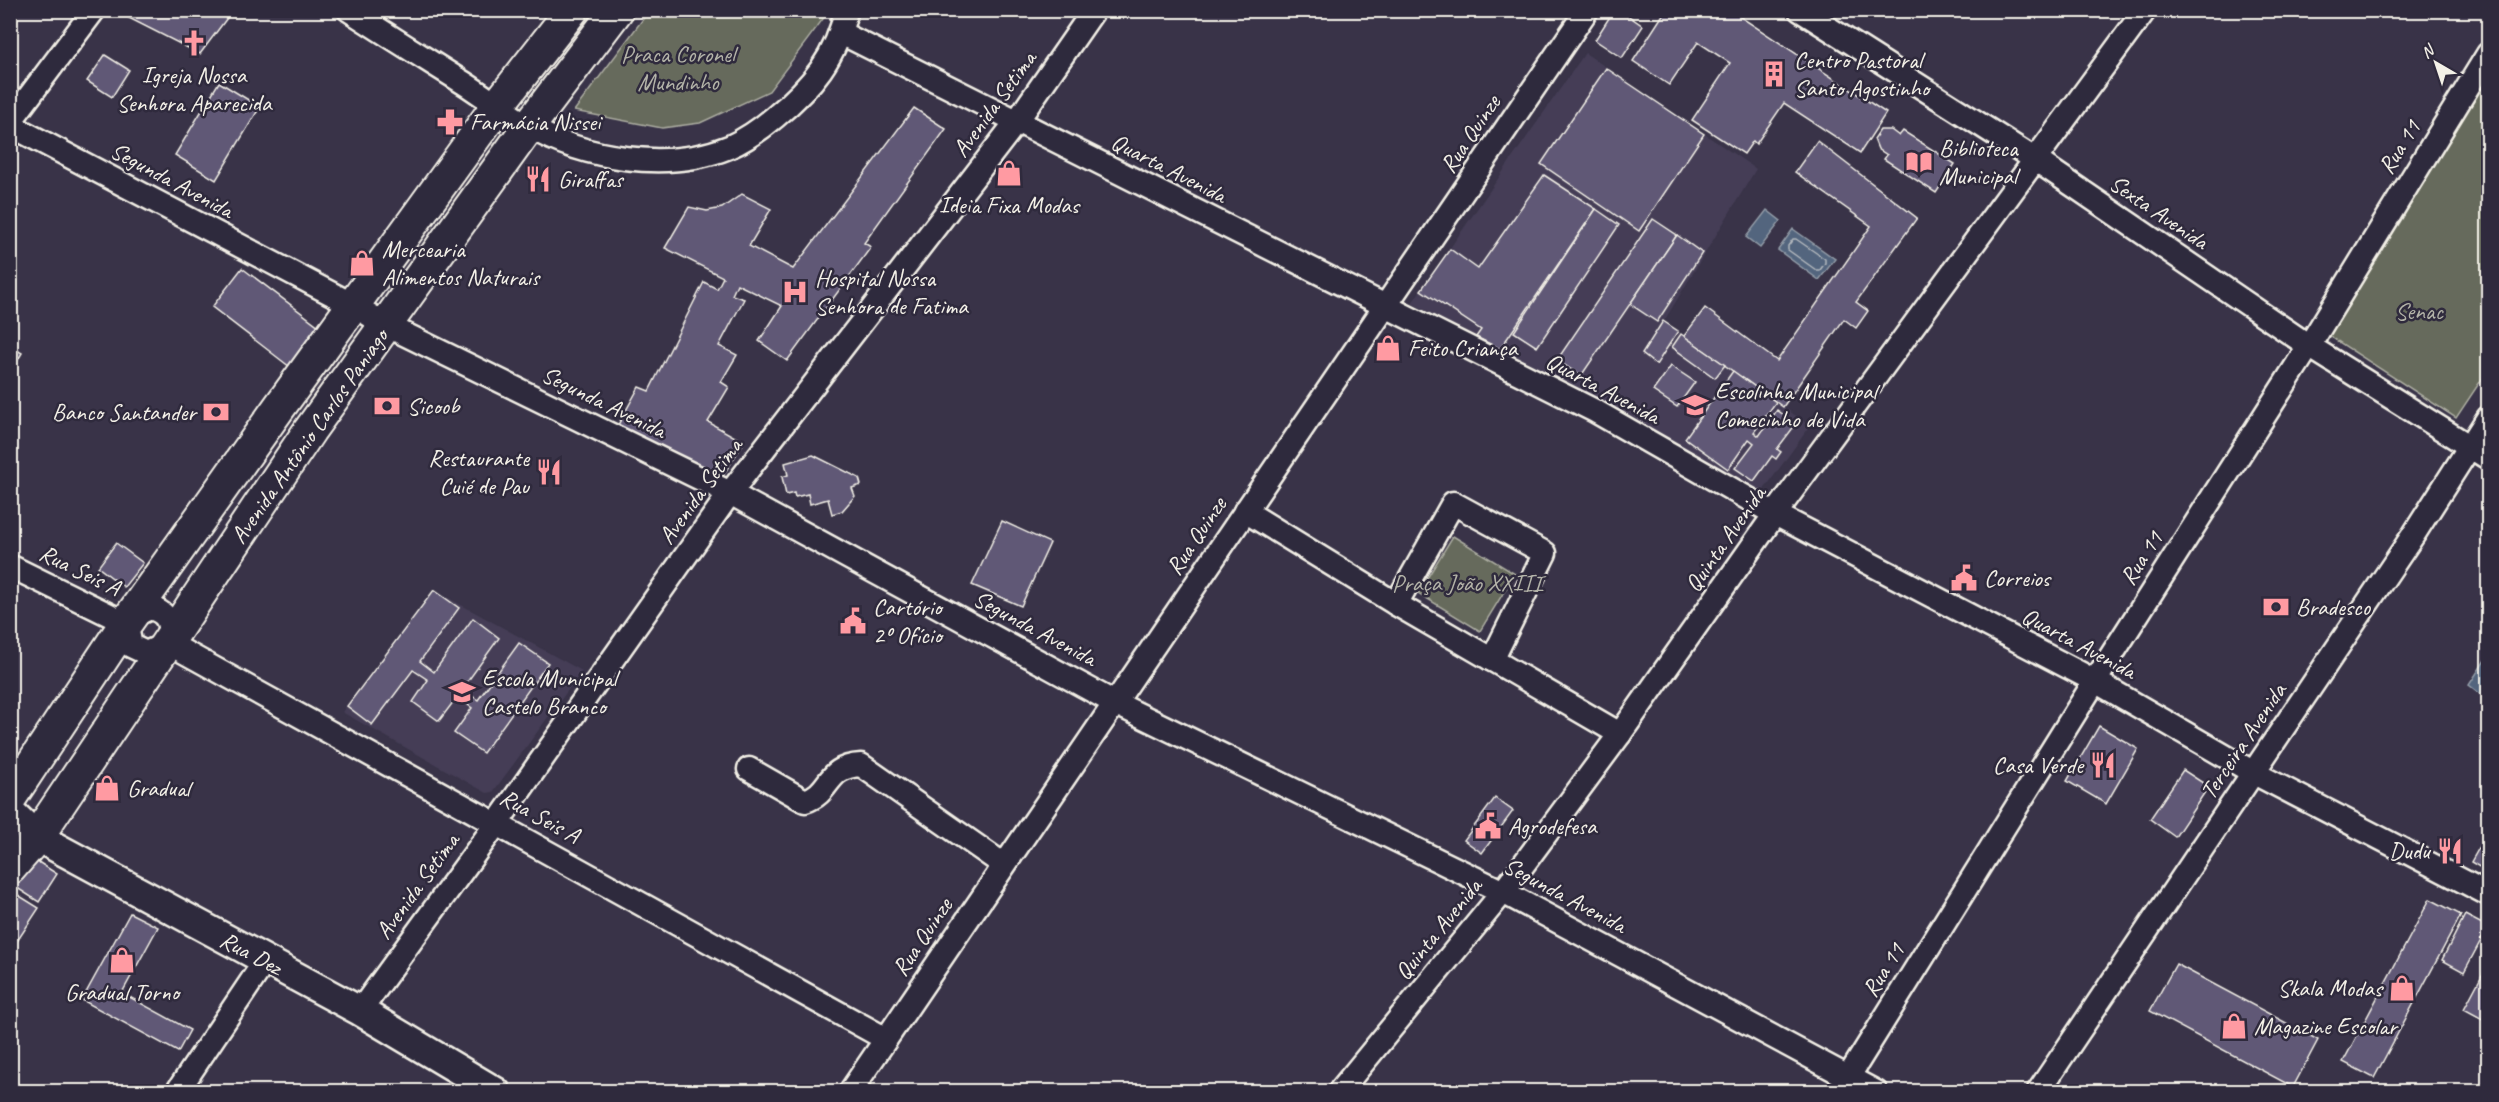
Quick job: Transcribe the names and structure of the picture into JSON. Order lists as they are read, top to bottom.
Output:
{
  "streets": {
    "main road": ["Avenida Antônio Carlos Paniago"],
    "street": [
      "Avenida Setima",
      "Rua Quinze",
      "Rua 11",
      "Quarta Avenida",
      "Segunda Avenida",
      "Sexta Avenida",
      "Quinta Avenida",
      "Rua Seis A",
      "Terceira Avenida",
      "Rua Dez"
    ]
  },
  "crossings": [
    ["Avenida Setima", "Quarta Avenida"],
    ["Avenida Setima", "Segunda Avenida"],
    ["Avenida Setima", "Rua Seis A"],
    ["Avenida Setima", "Rua Dez"],
    ["Rua Quinze", "Quarta Avenida"],
    ["Rua Quinze", "Segunda Avenida"],
    ["Rua Quinze", "Rua Seis A"],
    ["Rua 11", "Quarta Avenida"],
    ["Rua 11", "Segunda Avenida"],
    ["Rua 11", "Sexta Avenida"],
    ["Quarta Avenida", "Quinta Avenida"],
    ["Quarta Avenida", "Terceira Avenida"],
    ["Segunda Avenida", "Avenida Antônio Carlos Paniago"],
    ["Segunda Avenida", "Quinta Avenida"],
    ["Sexta Avenida", "Quinta Avenida"],
    ["Sexta Avenida", "Terceira Avenida"],
    ["Avenida Antônio Carlos Paniago", "Rua Seis A"],
    ["Avenida Antônio Carlos Paniago", "Rua Dez"]
  ],
  "parks": ["Praca Coronel Mundinho", "Senac", "Praça João XXIII"],
  "places": {
    "church": ["Igreja Nossa Senhora Aparecida"],
    "building": ["Centro Pastoral Santo Agostinho"],
    "pharmacy": ["Farmácia Nissei"],
    "library": ["Biblioteca Municipal"],
    "shop": [
      "Ideia Fixa Modas",
      "Mercearia Alimentos Naturais",
      "Feito Criança",
      "Gradual",
      "Gradual Torno",
      "Skala Modas",
      "Magazine Escolar"
    ],
    "restaurant": [
      "Giraffas",
      "Restaurante Cuié de Pau",
      "Casa Verde",
      "Dudu"
    ],
    "hospital": ["Hospital Nossa Senhora de Fatima"],
    "school or university": ["Escolinha Municipal Comecinho de Vida", "Escola Municipal Castelo Branco"],
    "bank": ["Sicoob", "Banco Santander", "Bradesco"],
    "public building": ["Correios", "Cartório 2º Ofício", "Agrodefesa"]
  },
  "north": "top left"
}
